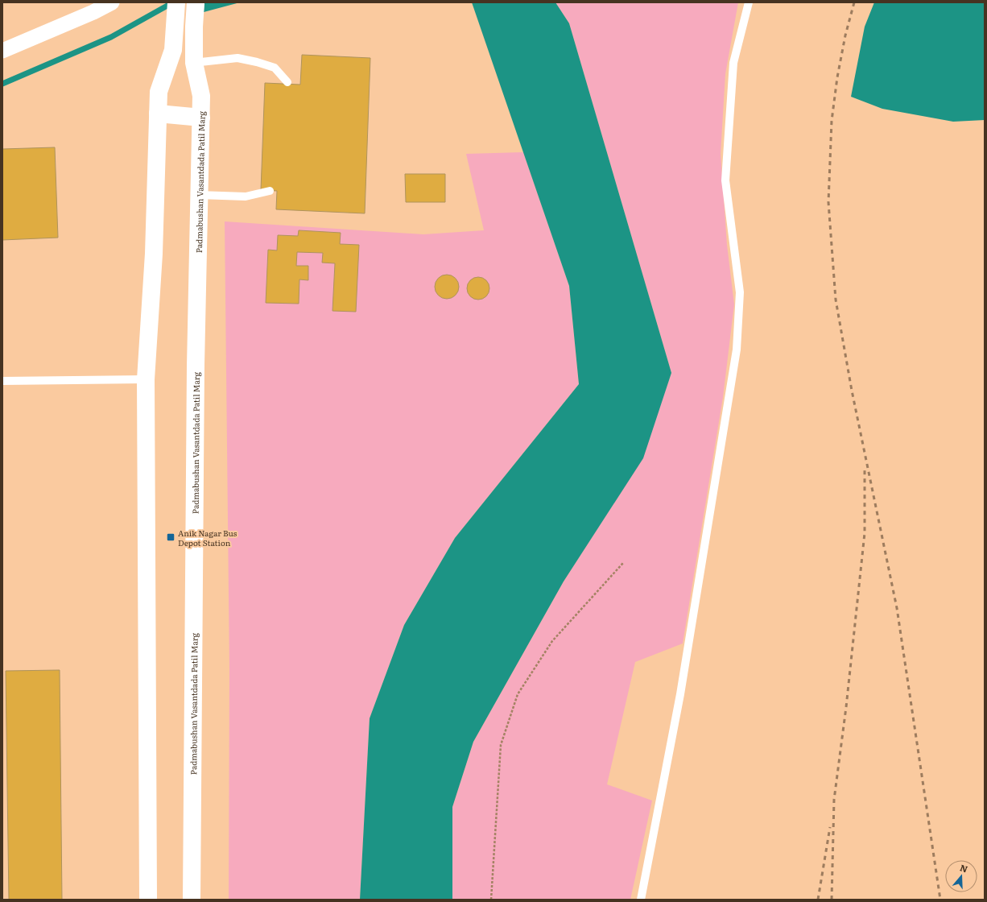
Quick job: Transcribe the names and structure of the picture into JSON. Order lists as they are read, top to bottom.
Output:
{
  "streets": {
    "main road": ["Padmabushan Vasantdada Patil Marg"]
  },
  "places": {
    "transit": ["Anik Nagar Bus Depot Station"]
  },
  "north": "top"
}
